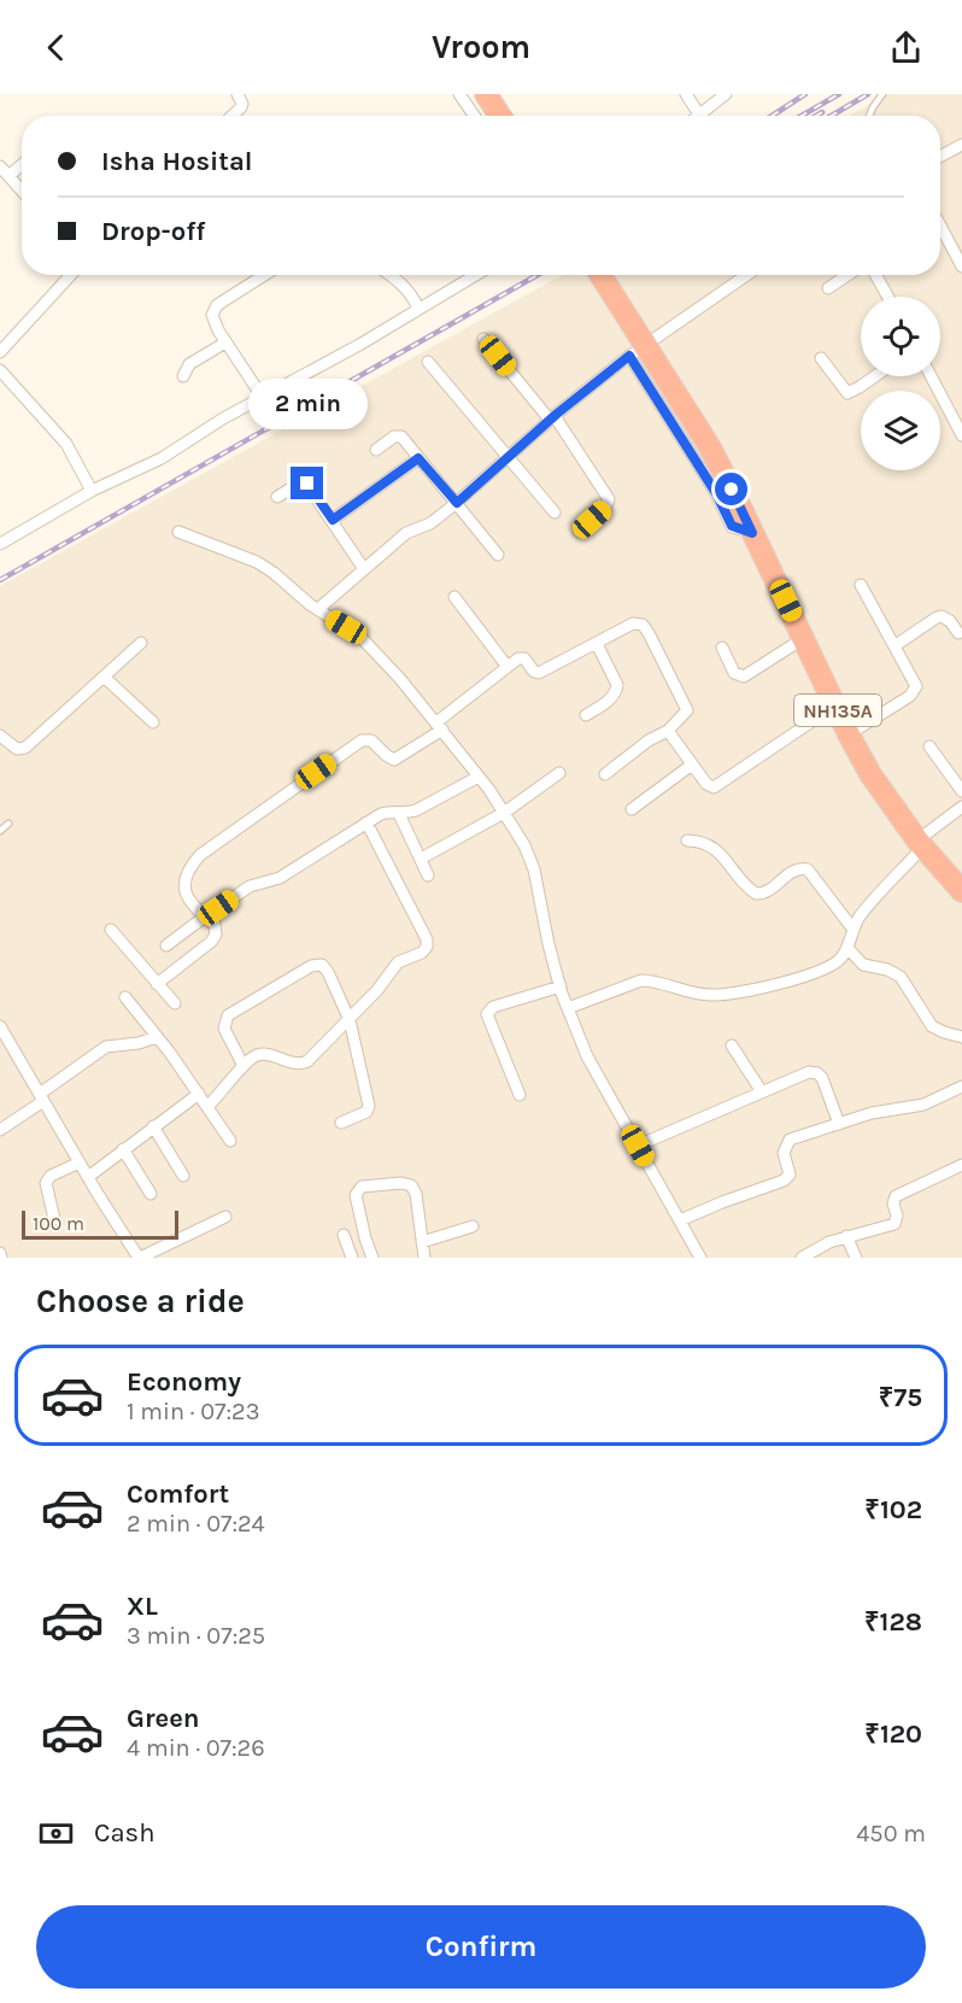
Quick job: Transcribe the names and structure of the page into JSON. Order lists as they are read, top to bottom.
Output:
{
  "streets": {
    "highway": ["NH135A"]
  },
  "scale_bar": "100 m",
  "page": {
    "header": "Vroom",
    "banner": ["Isha Hosital", "Drop-off"],
    "bubble": "2 min",
    "scale": "100 m",
    "heading": "Choose a ride",
    "list": [
      {
        "name": "Economy",
        "note": "1 min · 07:23",
        "value": "₹75"
      },
      {
        "name": "Comfort",
        "note": "2 min · 07:24",
        "value": "₹102"
      },
      {
        "name": "XL",
        "note": "3 min · 07:25",
        "value": "₹128"
      },
      {
        "name": "Green",
        "note": "4 min · 07:26",
        "value": "₹120"
      }
    ],
    "pay": ["Cash", "450 m"],
    "buttons": "Confirm"
  }
}
